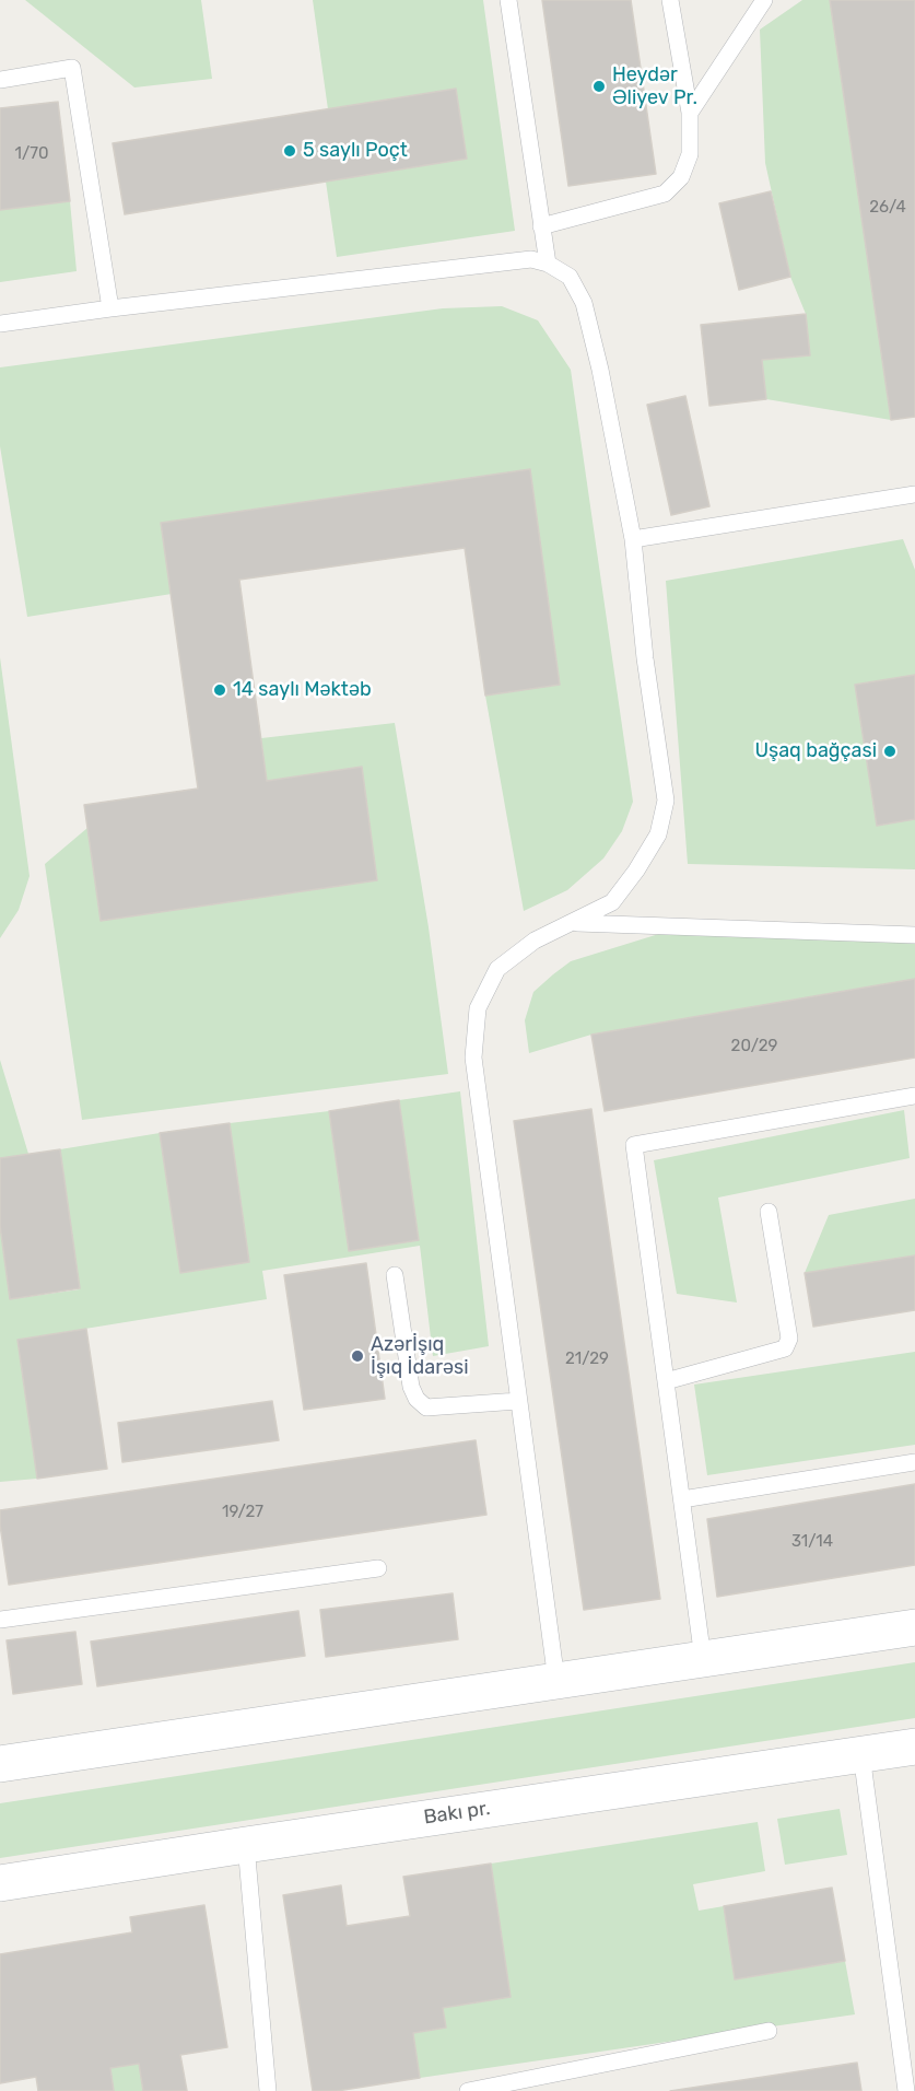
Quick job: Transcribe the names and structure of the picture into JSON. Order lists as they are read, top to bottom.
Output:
{
  "streets": {
    "street": ["Bakı pr."]
  },
  "places": [
    "Heydər Əliyev Pr.",
    "5 saylı Poçt",
    "14 saylı Məktəb",
    "Uşaq bağçasi",
    "Azərİşıq İşıq İdarəsi"
  ],
  "house_numbers": [
    "1/70",
    "26/4",
    "20/29",
    "21/29",
    "19/27",
    "31/14"
  ]
}
